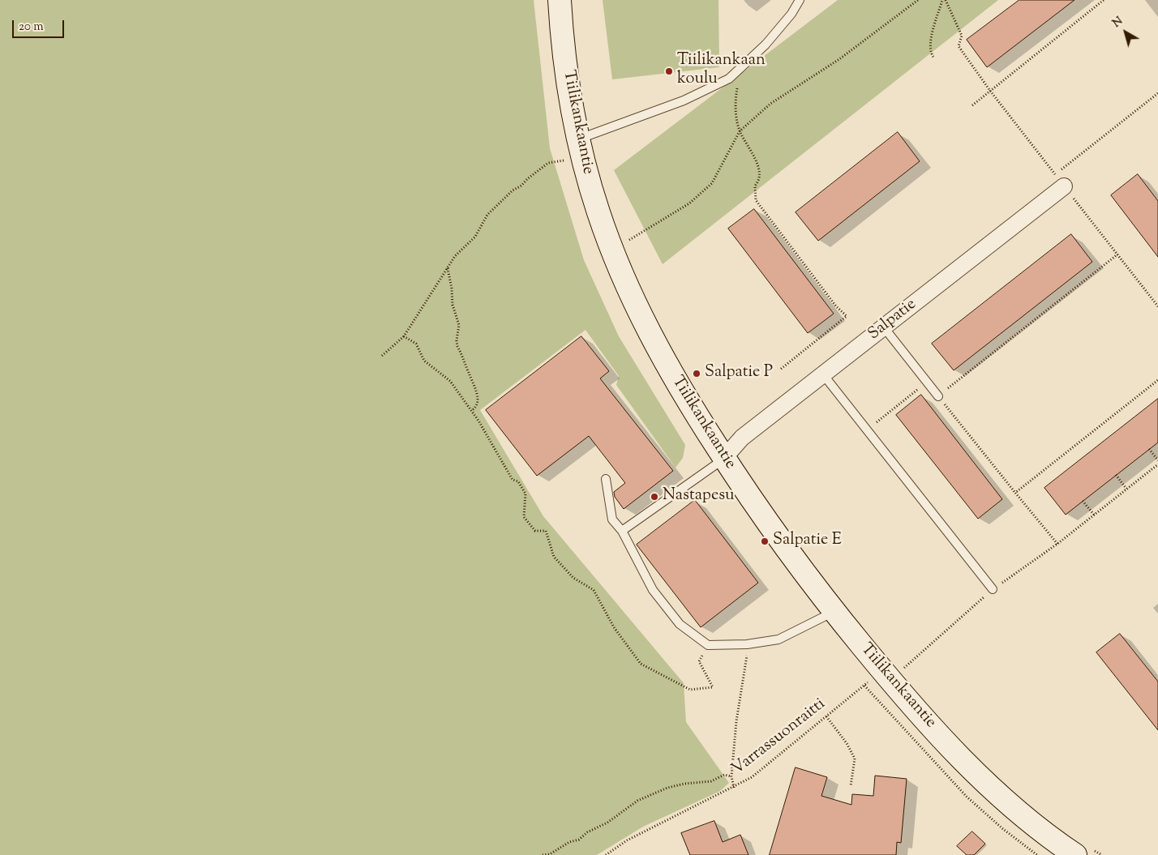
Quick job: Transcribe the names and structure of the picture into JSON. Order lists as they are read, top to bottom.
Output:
{
  "streets": {
    "street": ["Tiilikankaantie", "Salpatie"],
    "path": ["Varrassuonraitti"]
  },
  "crossings": [
    ["Tiilikankaantie", "Salpatie"],
    ["Tiilikankaantie", "Varrassuonraitti"]
  ],
  "places": [
    "Tiilikankaan koulu",
    "Salpatie P",
    "Nastapesu",
    "Salpatie E"
  ],
  "scale_bar": "20 m",
  "north": "top left"
}
